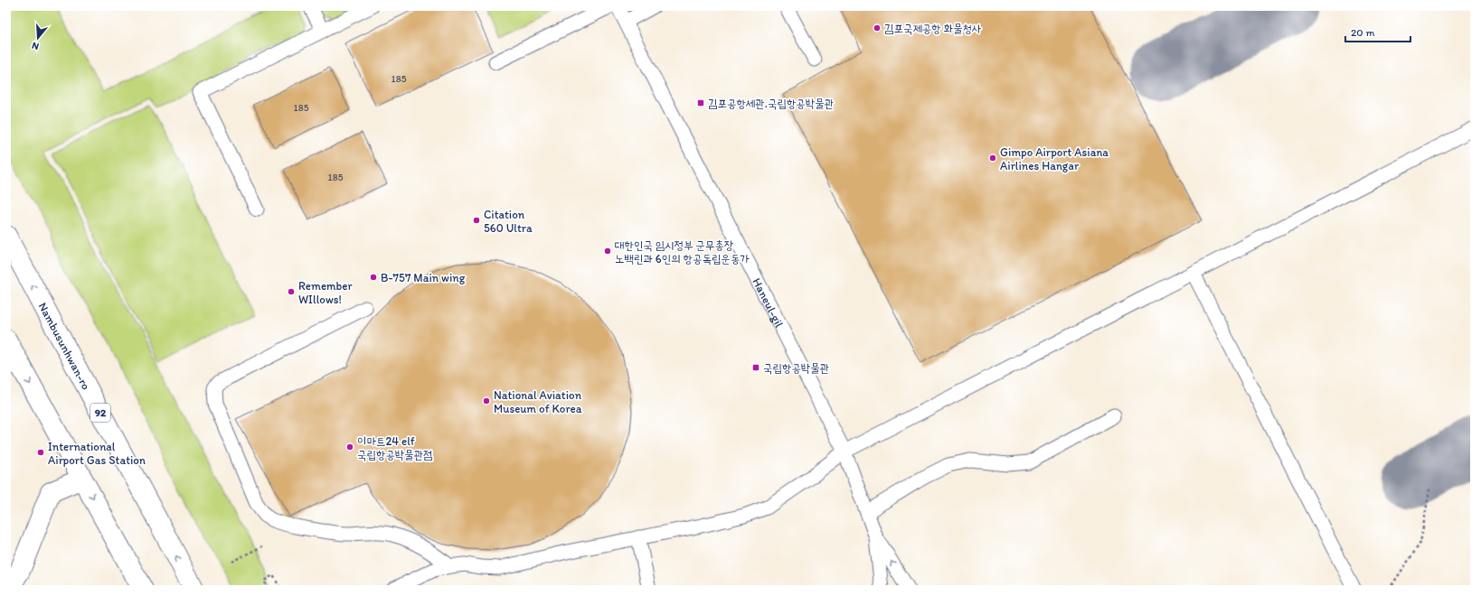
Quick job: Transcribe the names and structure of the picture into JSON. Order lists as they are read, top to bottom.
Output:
{
  "streets": {
    "main road": ["Nambusunhwan-ro", "92"],
    "lane": ["Haneul-gil"]
  },
  "places": {
    "other": [
      "김포국제공항 화물청사",
      "Gimpo Airport Asiana Airlines Hangar",
      "Citation 560 Ultra",
      "대한인국 임시정부 군무총장 노백린과 6인의 항공독립운동가",
      "B-757 Main wing",
      "Remember WIllows!",
      "National Aviation Museum of Korea",
      "이마트24 elf 국립항공박물관점",
      "International Airport Gas Station"
    ],
    "transit": ["김포공항세관.국립항공박물관", "국립항공박물관"]
  },
  "house_numbers": ["185", "185", "185"],
  "scale_bar": "20 m",
  "north": "bottom"
}
